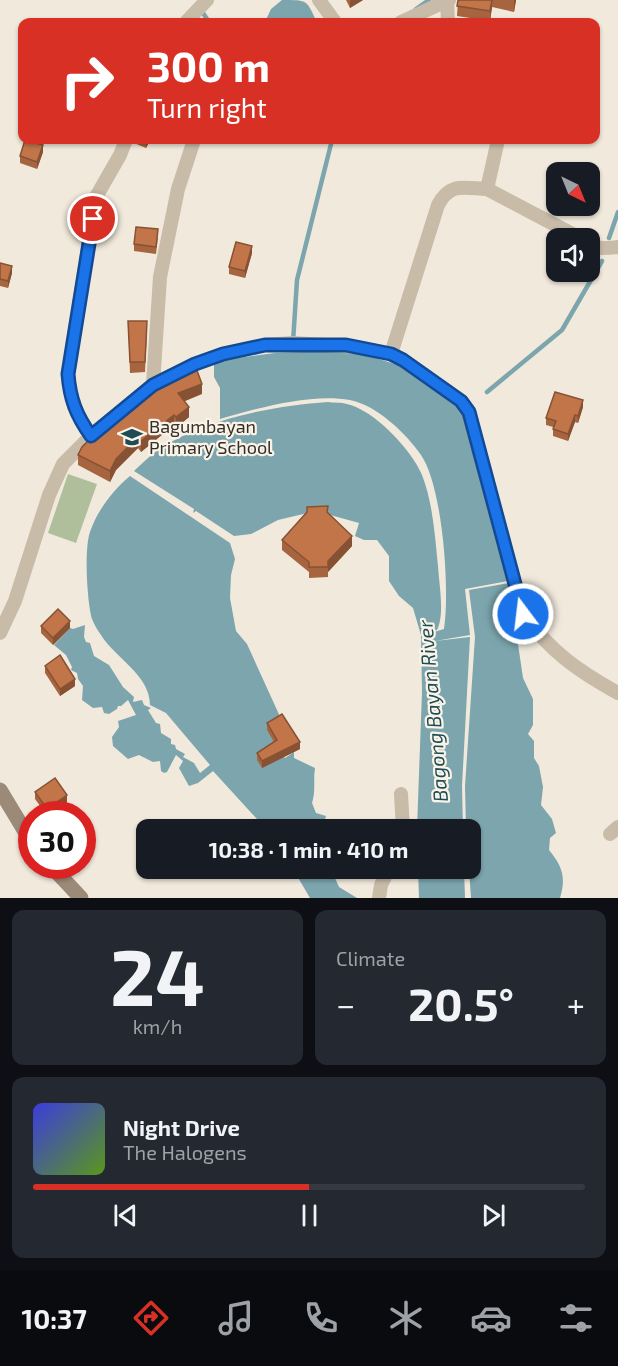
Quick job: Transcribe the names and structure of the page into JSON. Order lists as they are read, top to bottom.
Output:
{
  "water": ["Bagong Bayan River"],
  "places": {
    "school or university": ["Bagumbayan Primary School"]
  },
  "north": "bottom right",
  "page": {
    "turn": ["300 m", "Turn right"],
    "limit": "30",
    "trip": "10:38 · 1 min · 410 m",
    "tile": [
      ["24", "km/h"],
      "Climate"
    ],
    "heat": ["−", "20.5°", "+"],
    "song": ["Night Drive", "The Halogens"],
    "tabs": "10:37"
  }
}
